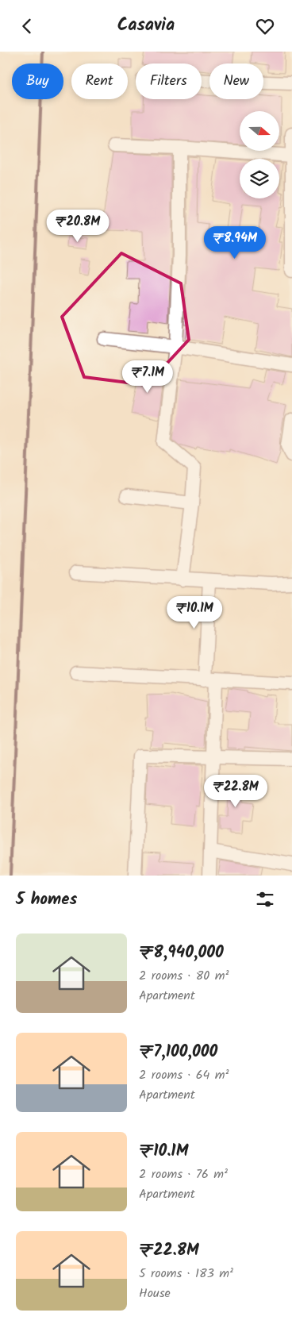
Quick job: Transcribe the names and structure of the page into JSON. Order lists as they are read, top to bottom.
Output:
{
  "north": "right",
  "page": {
    "header": "Casavia",
    "chip": [
      "Buy",
      "Rent",
      "Filters",
      "New"
    ],
    "price": [
      "₹20.8M",
      "₹8.94M",
      "₹7.1M",
      "₹10.1M",
      "₹22.8M"
    ],
    "heading": "5 homes",
    "list": [
      {
        "name": "₹8,940,000",
        "note": "2 rooms · 80 m² · Apartment"
      },
      {
        "name": "₹7,100,000",
        "note": "2 rooms · 64 m² · Apartment"
      },
      {
        "name": "₹10.1M",
        "note": "2 rooms · 76 m² · Apartment"
      },
      {
        "name": "₹22.8M",
        "note": "5 rooms · 183 m² · House"
      }
    ]
  }
}
